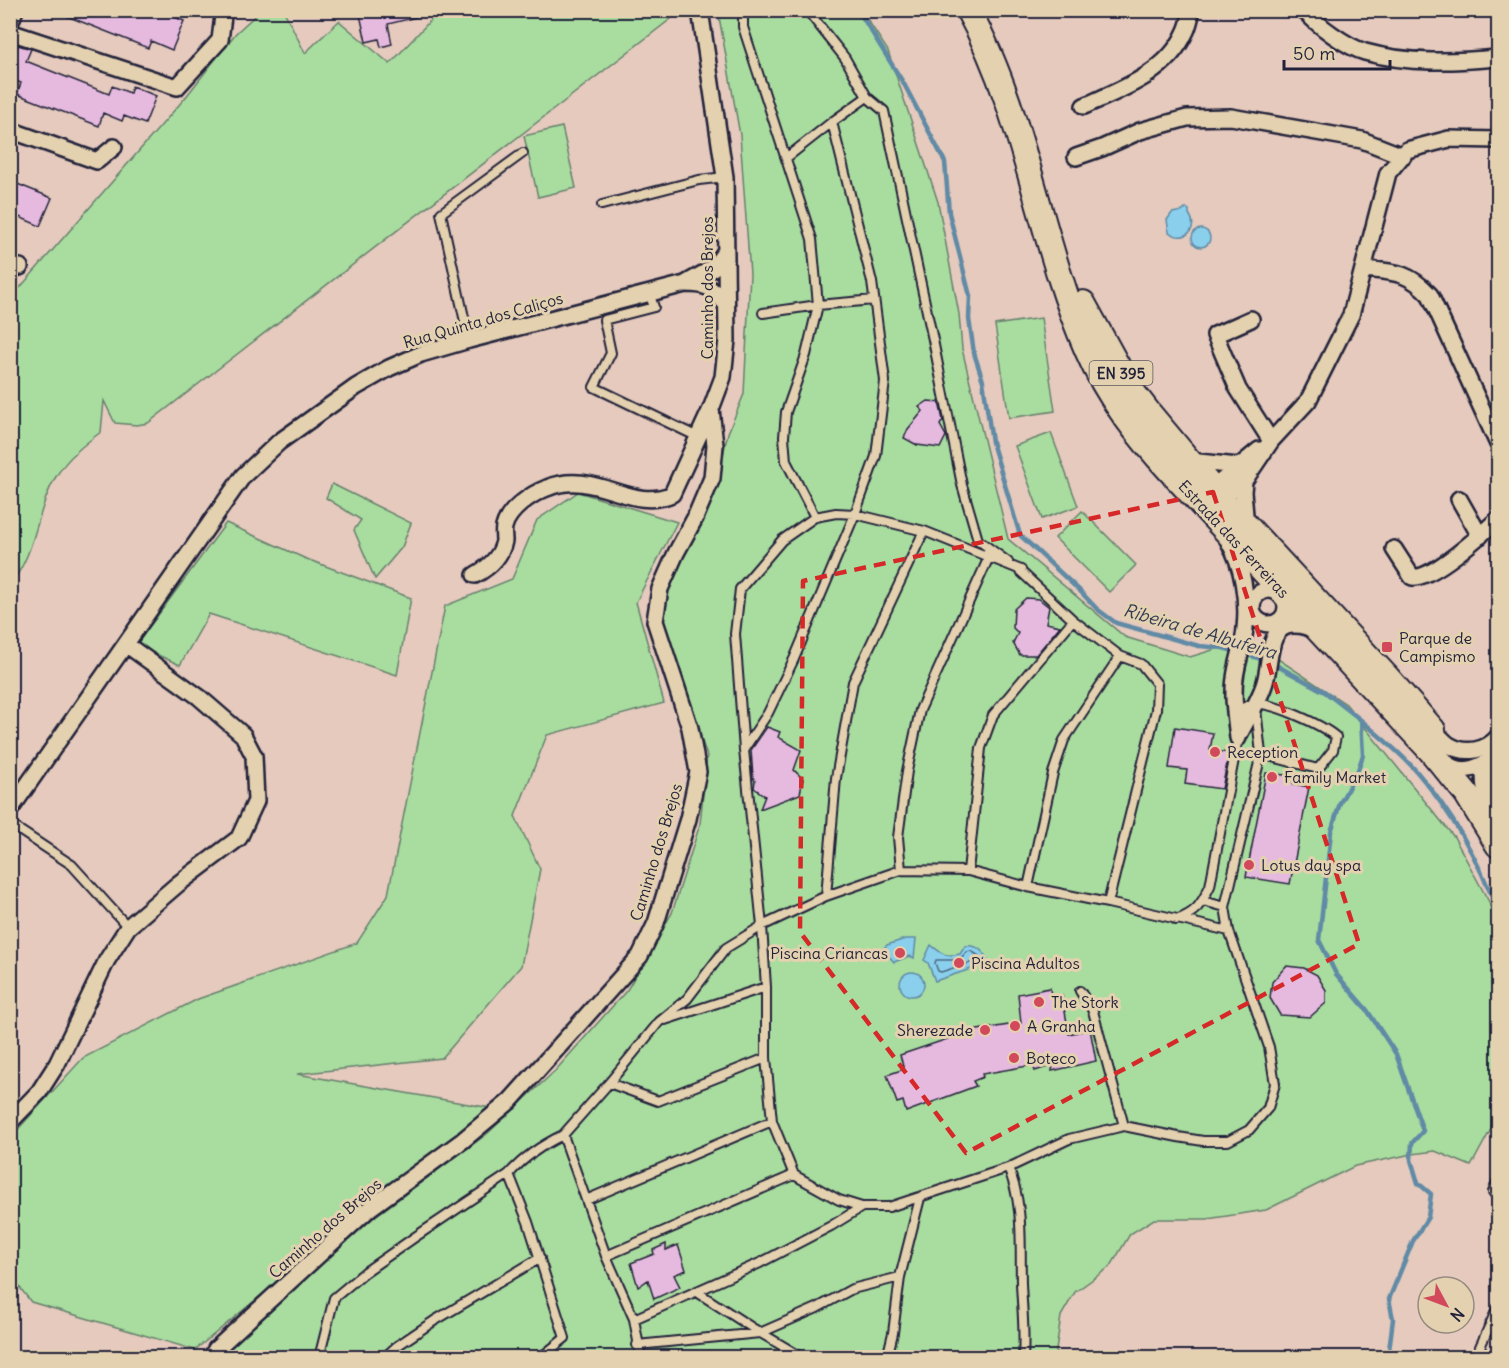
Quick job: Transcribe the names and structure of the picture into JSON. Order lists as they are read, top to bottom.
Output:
{
  "streets": {
    "main road": ["EN 395", "Estrada das Ferreiras"],
    "street": ["Caminho dos Brejos", "Rua Quinta dos Caliços"]
  },
  "water": ["Ribeira de Albufeira"],
  "places": {
    "transit": ["Parque de Campismo"],
    "other": [
      "Reception",
      "Family Market",
      "Lotus day spa",
      "Piscina Criancas",
      "Piscina Adultos",
      "The Stork",
      "A Granha",
      "Sherezade",
      "Boteco"
    ]
  },
  "scale_bar": "50 m",
  "north": "bottom right"
}
